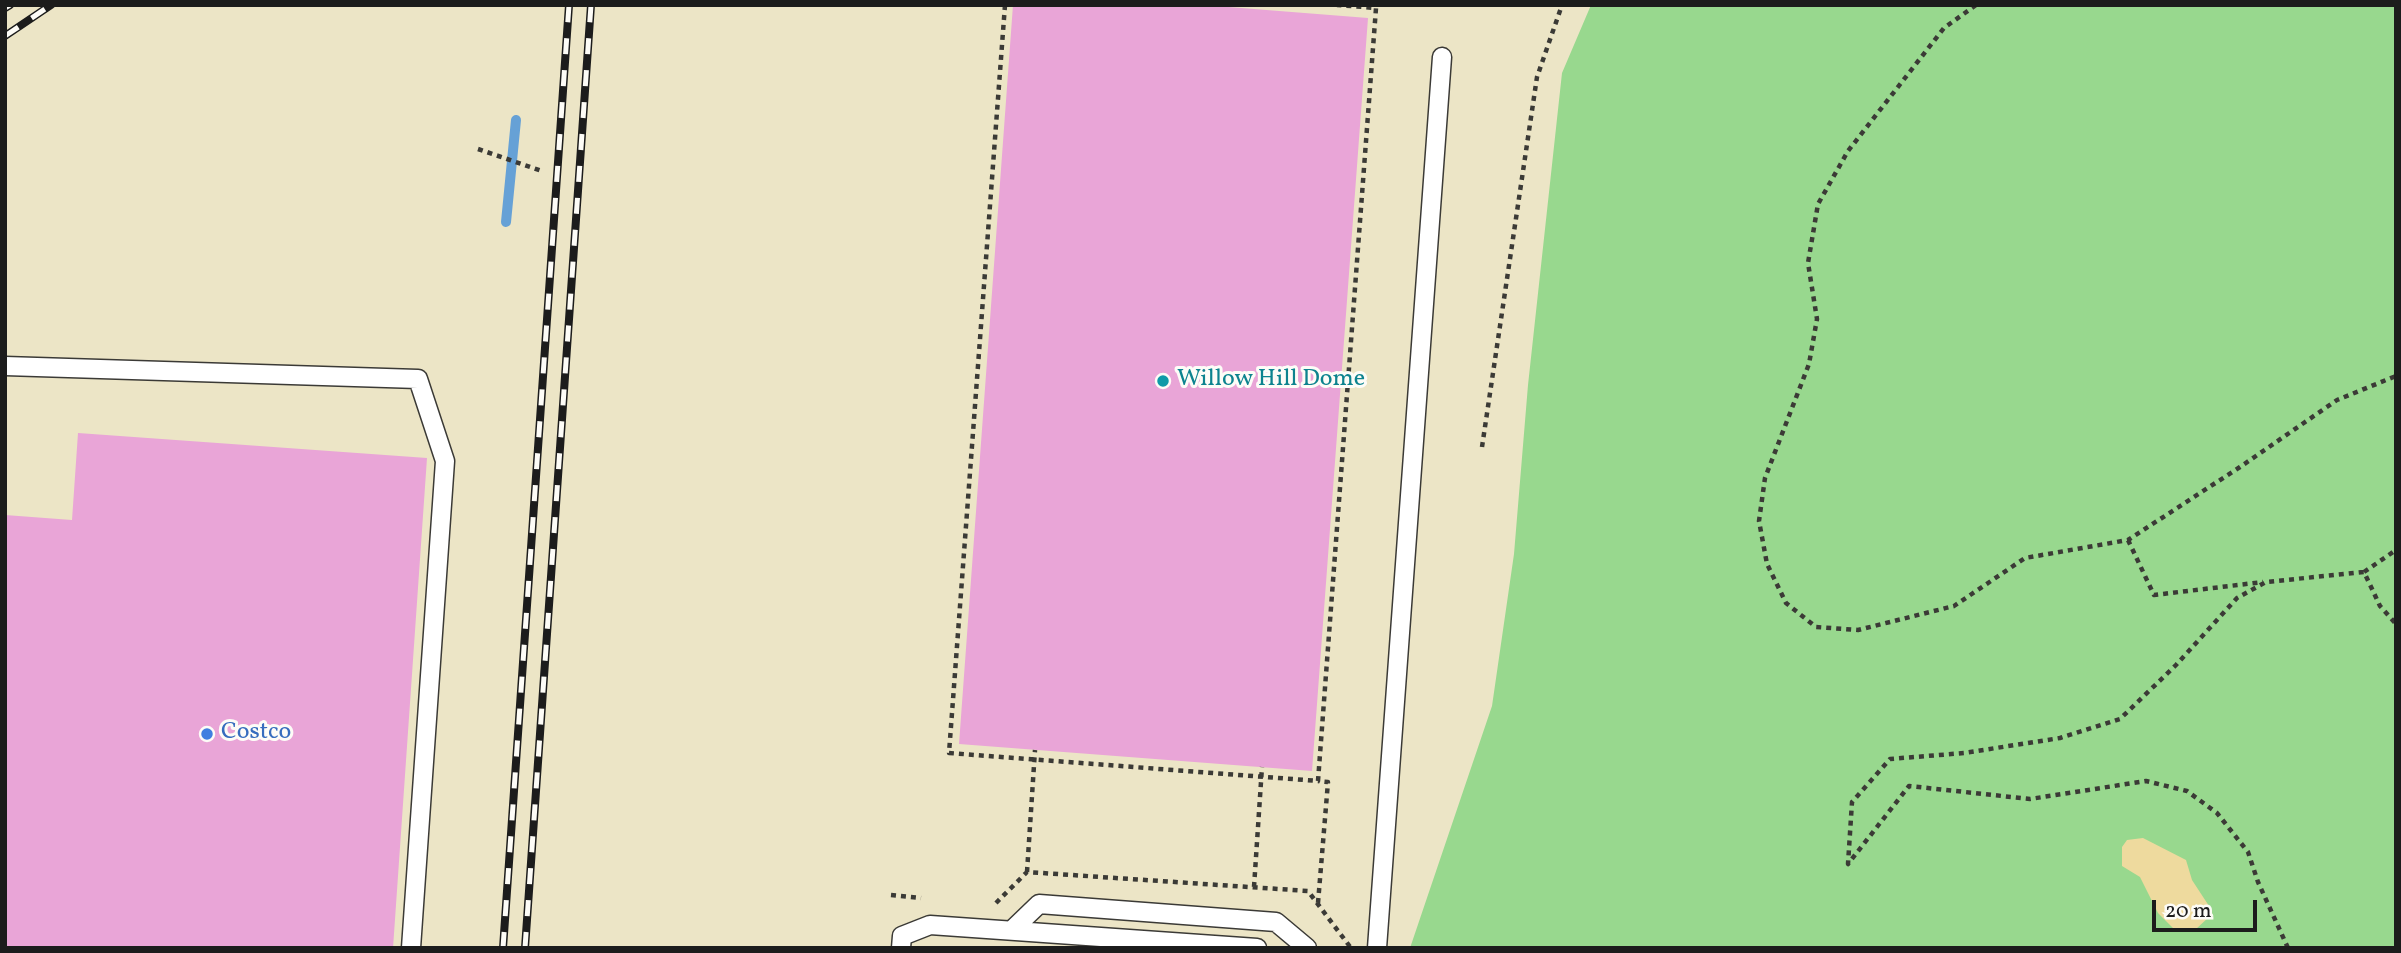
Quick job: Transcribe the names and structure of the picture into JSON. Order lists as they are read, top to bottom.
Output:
{
  "places": ["Willow Hill Dome", "Costco"],
  "scale_bar": "20 m"
}
